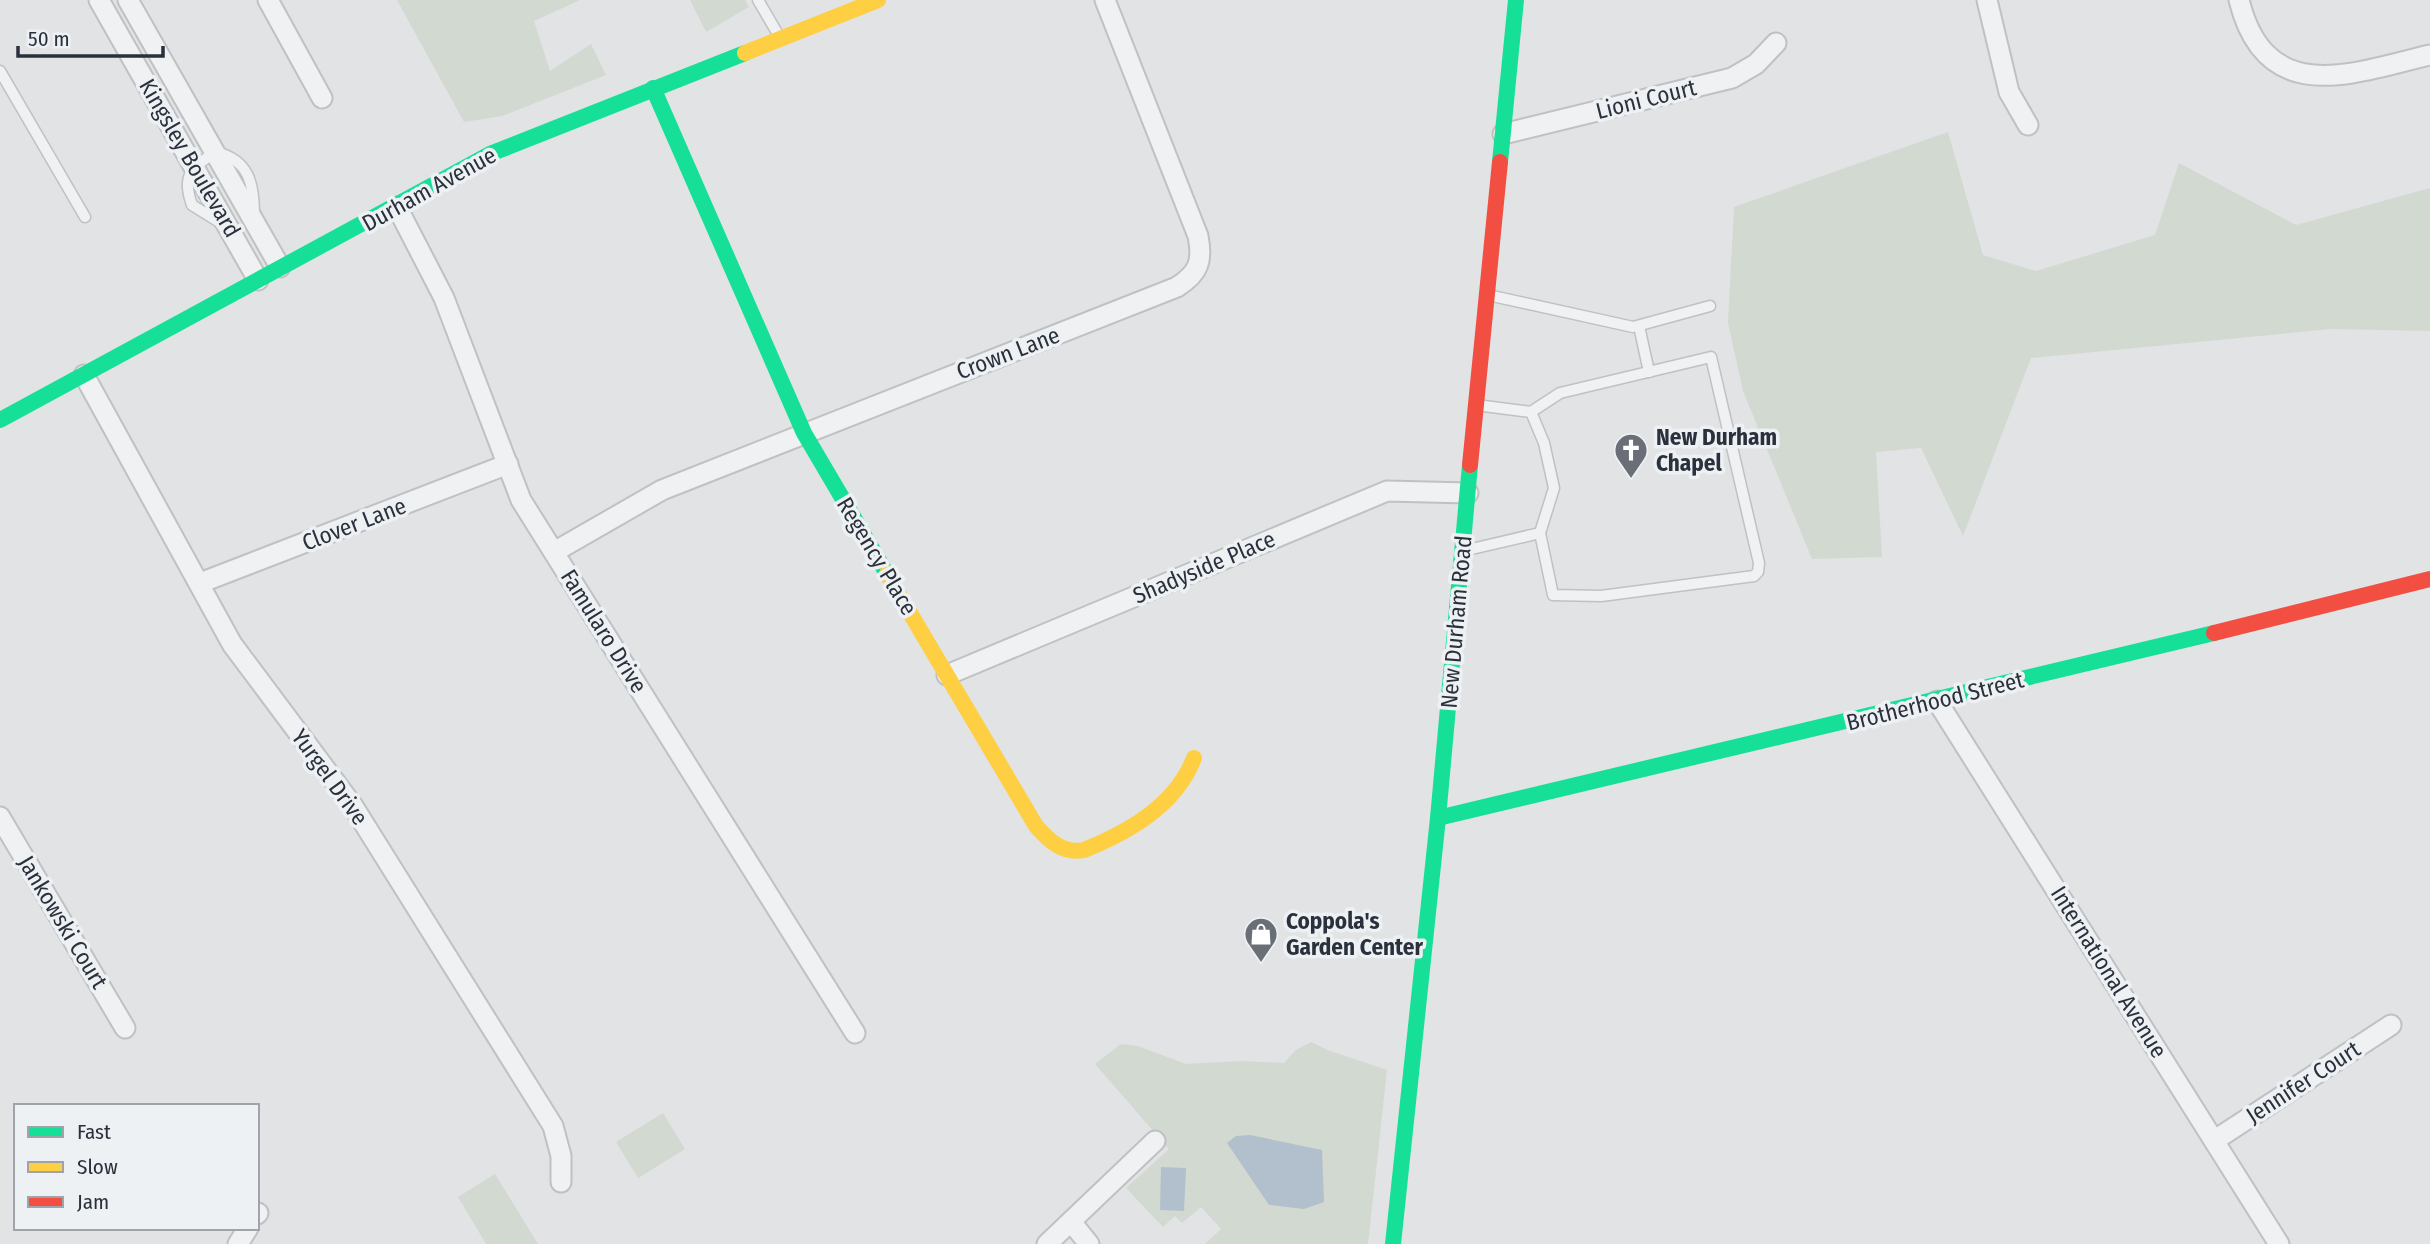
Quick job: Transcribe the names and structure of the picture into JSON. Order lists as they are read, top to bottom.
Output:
{
  "streets": {
    "main road": [
      "Durham Avenue",
      "Regency Place",
      "New Durham Road",
      "Brotherhood Street"
    ],
    "street": [
      "Lioni Court",
      "Kingsley Boulevard",
      "Crown Lane",
      "Clover Lane",
      "Shadyside Place",
      "Famularo Drive",
      "Yurgel Drive",
      "Jankowski Court",
      "International Avenue",
      "Jennifer Court"
    ]
  },
  "crossings": [
    ["Lioni Court", "New Durham Road"],
    ["Kingsley Boulevard", "Durham Avenue"],
    ["Durham Avenue", "Regency Place"],
    ["Durham Avenue", "Famularo Drive"],
    ["Durham Avenue", "Yurgel Drive"],
    ["Crown Lane", "Regency Place"],
    ["Crown Lane", "Famularo Drive"],
    ["Clover Lane", "Famularo Drive"],
    ["Clover Lane", "Yurgel Drive"],
    ["Regency Place", "Shadyside Place"],
    ["Shadyside Place", "New Durham Road"],
    ["New Durham Road", "Brotherhood Street"],
    ["Brotherhood Street", "International Avenue"],
    ["International Avenue", "Jennifer Court"]
  ],
  "places": {
    "church": ["New Durham Chapel"],
    "shop": ["Coppola's Garden Center"]
  },
  "legend": ["Fast", "Slow", "Jam"],
  "scale_bar": "50 m"
}
